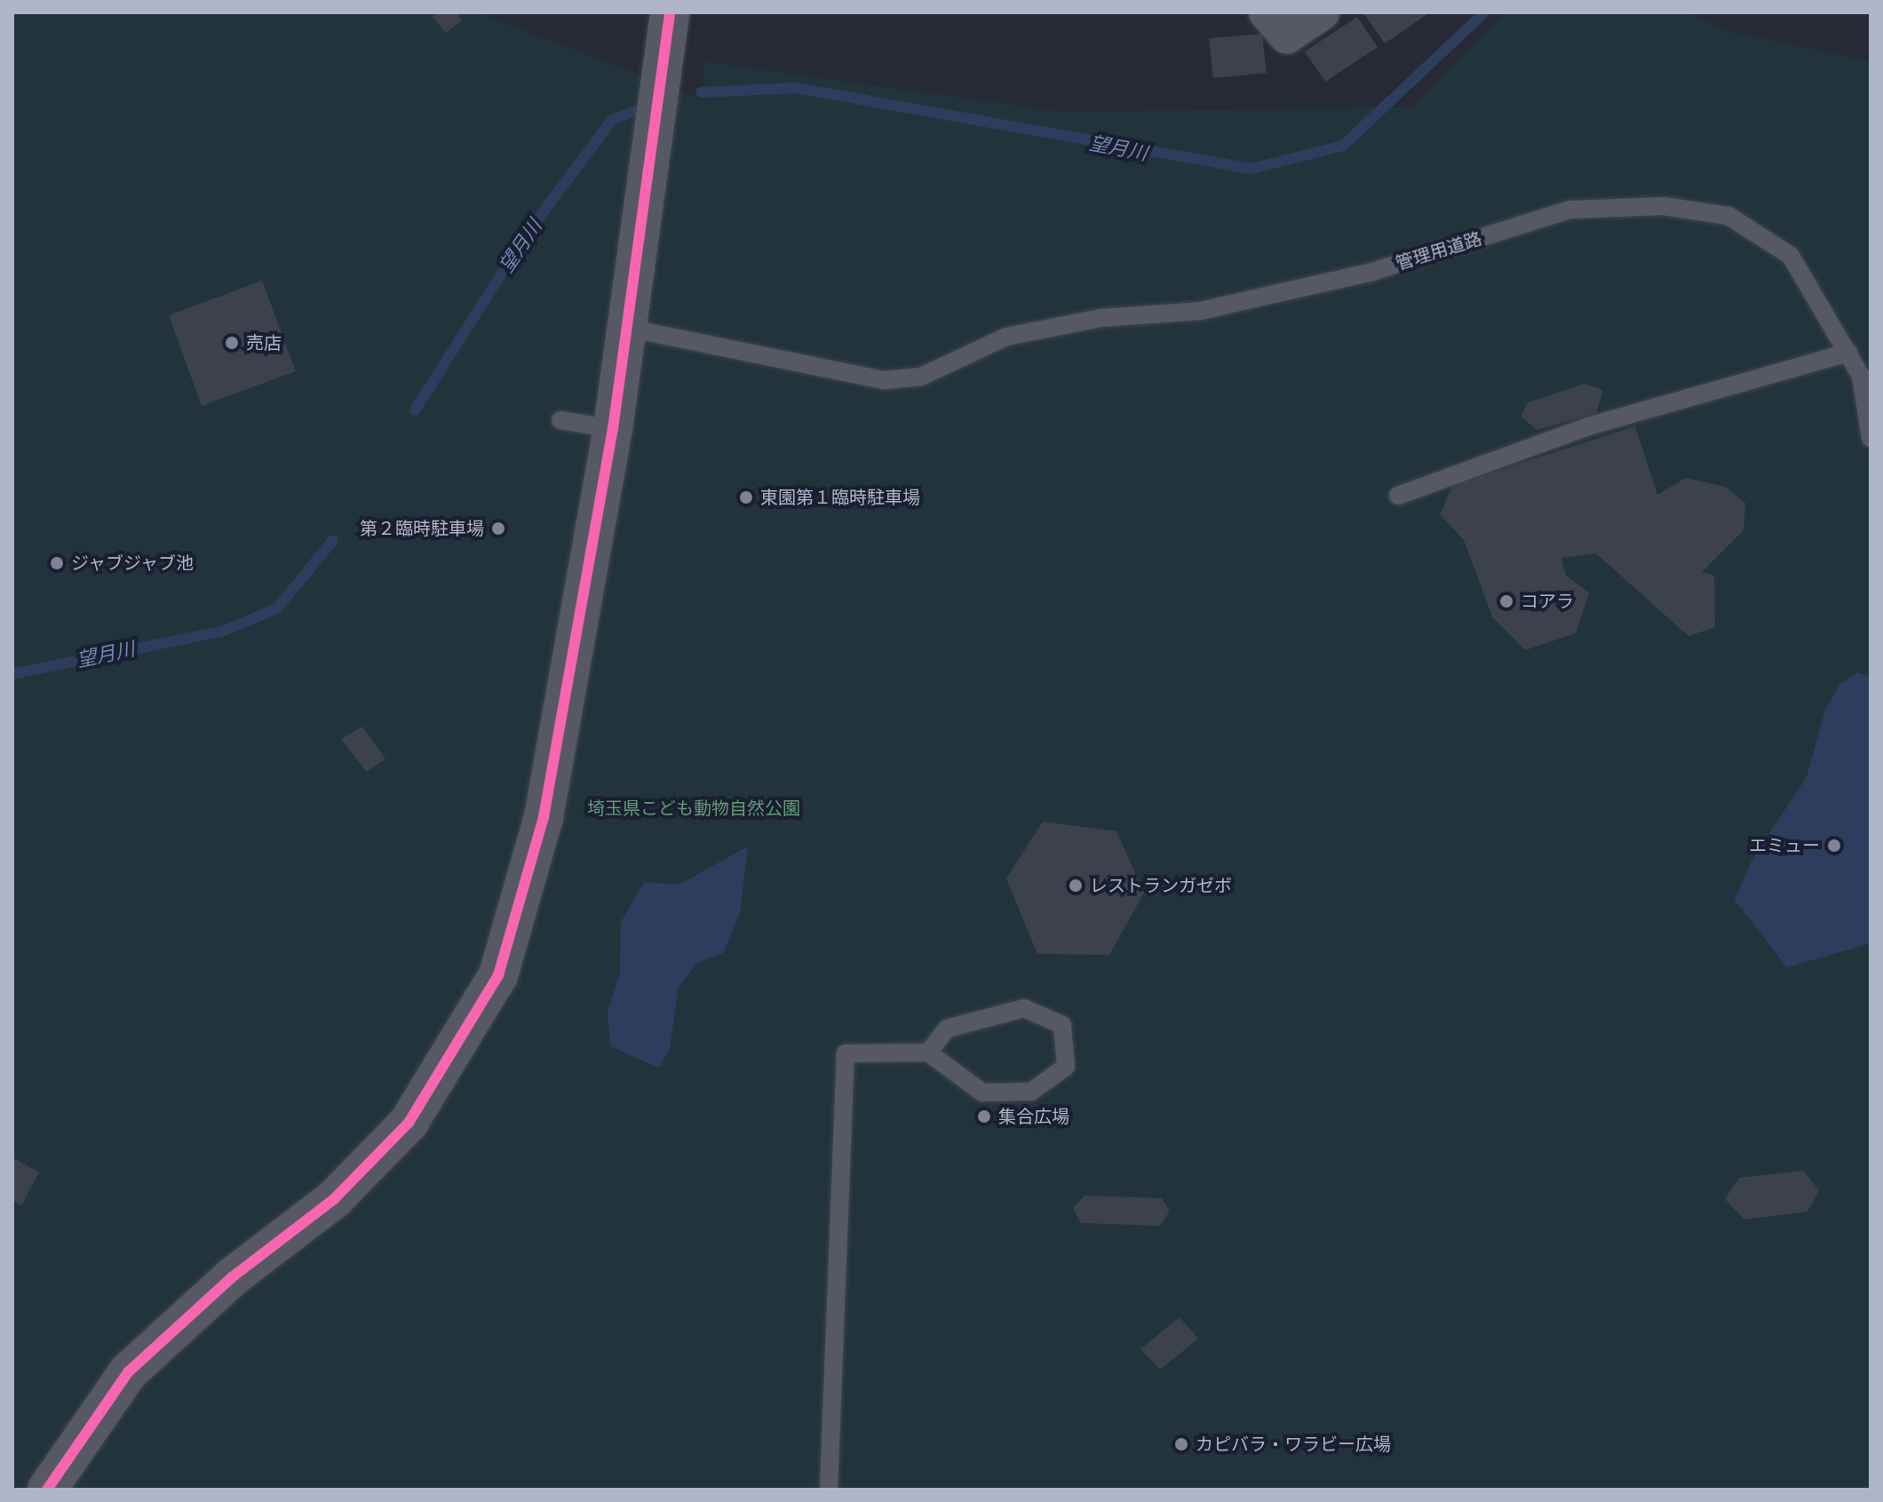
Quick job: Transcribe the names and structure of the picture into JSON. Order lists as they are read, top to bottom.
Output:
{
  "streets": {
    "lane": ["管理用道路"]
  },
  "water": ["望月川"],
  "parks": ["埼玉県こども動物自然公園"],
  "places": [
    "売店",
    "東園第１臨時駐車場",
    "第２臨時駐車場",
    "ジャブジャブ池",
    "コアラ",
    "エミュー",
    "レストランガゼボ",
    "集合広場",
    "カピバラ・ワラビー広場"
  ]
}
